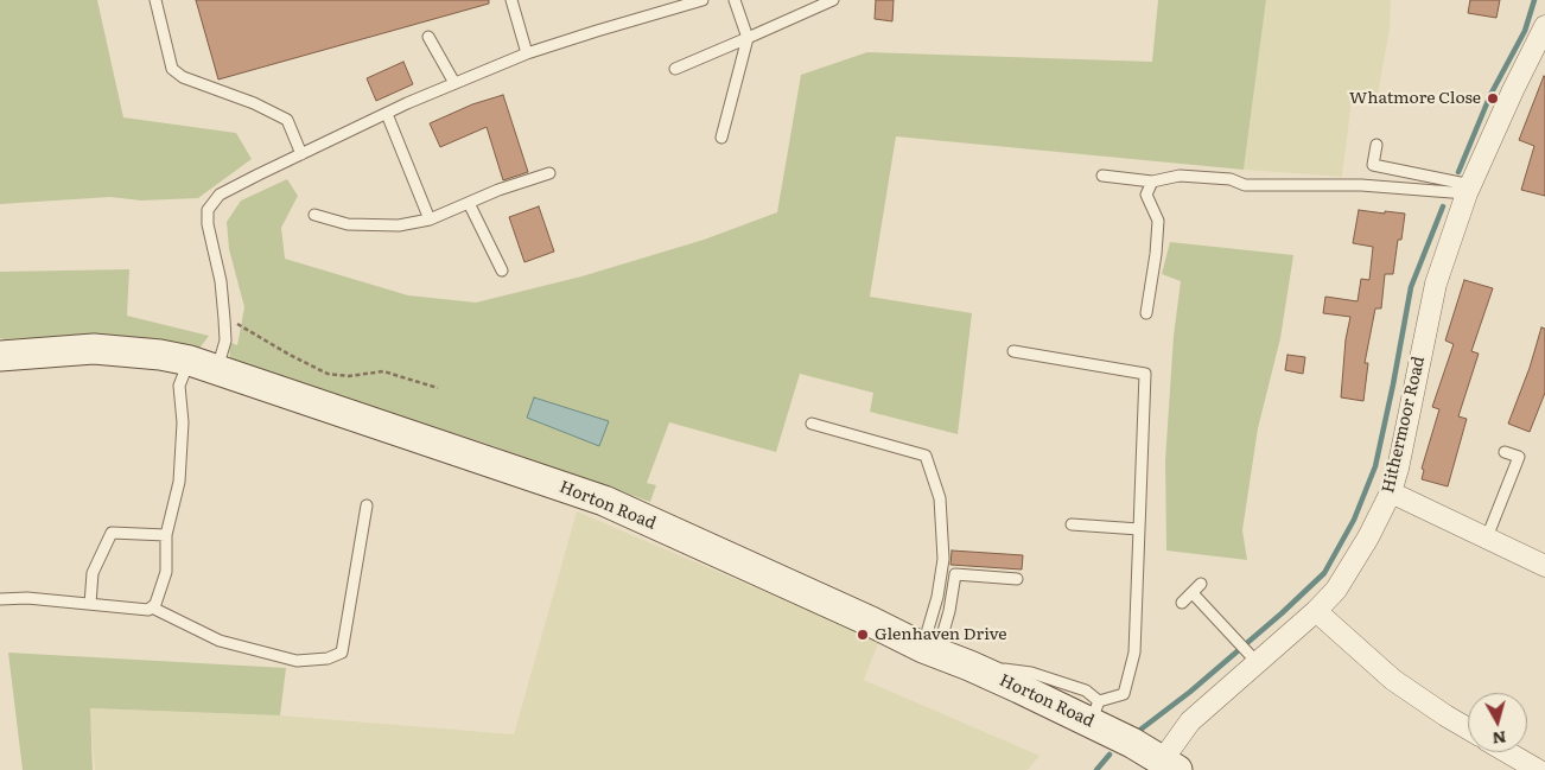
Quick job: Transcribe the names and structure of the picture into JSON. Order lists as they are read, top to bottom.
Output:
{
  "streets": {
    "street": ["Hithermoor Road", "Horton Road"]
  },
  "crossings": [
    ["Hithermoor Road", "Horton Road"]
  ],
  "places": ["Whatmore Close", "Glenhaven Drive"],
  "north": "bottom"
}
